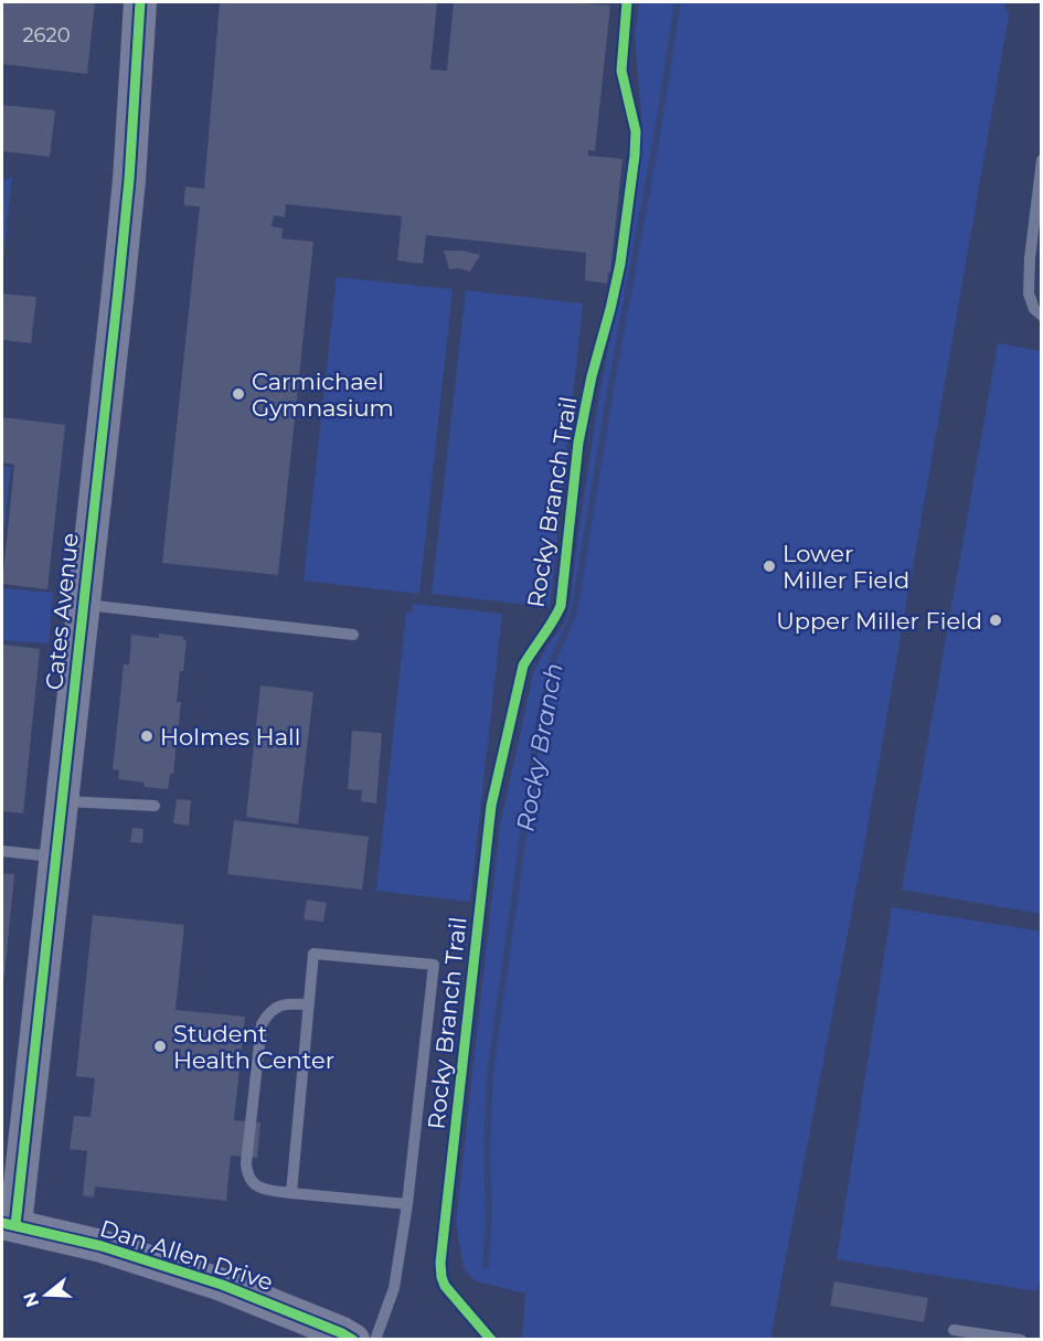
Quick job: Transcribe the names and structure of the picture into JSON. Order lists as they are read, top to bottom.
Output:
{
  "streets": {
    "street": ["Cates Avenue", "Dan Allen Drive"],
    "cycle path": ["Rocky Branch Trail"]
  },
  "crossings": [
    ["Cates Avenue", "Dan Allen Drive"]
  ],
  "water": ["Rocky Branch"],
  "places": [
    "Carmichael Gymnasium",
    "Lower Miller Field",
    "Upper Miller Field",
    "Holmes Hall",
    "Student Health Center"
  ],
  "house_numbers": ["2620"],
  "north": "left"
}
